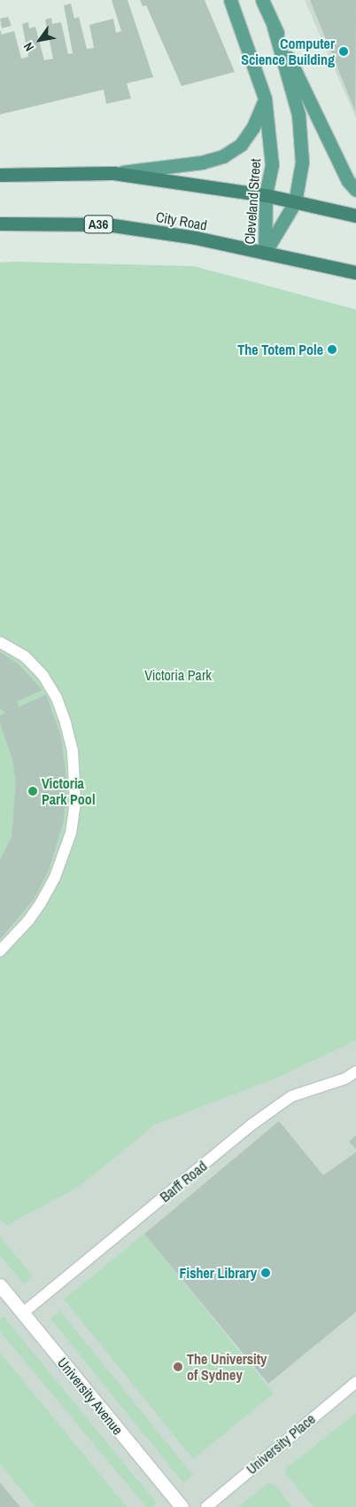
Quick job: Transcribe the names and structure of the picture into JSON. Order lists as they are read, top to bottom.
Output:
{
  "streets": {
    "highway": ["City Road", "A36"],
    "main road": ["Cleveland Street"],
    "street": ["University Avenue"],
    "lane": ["Barff Road", "University Place"]
  },
  "crossings": [
    ["Cleveland Street", "City Road"],
    ["Barff Road", "University Avenue"]
  ],
  "parks": ["Victoria Park"],
  "places": [
    "Computer Science Building",
    "The Totem Pole",
    "Victoria Park Pool",
    "Fisher Library",
    "The University of Sydney"
  ],
  "north": "bottom left"
}
